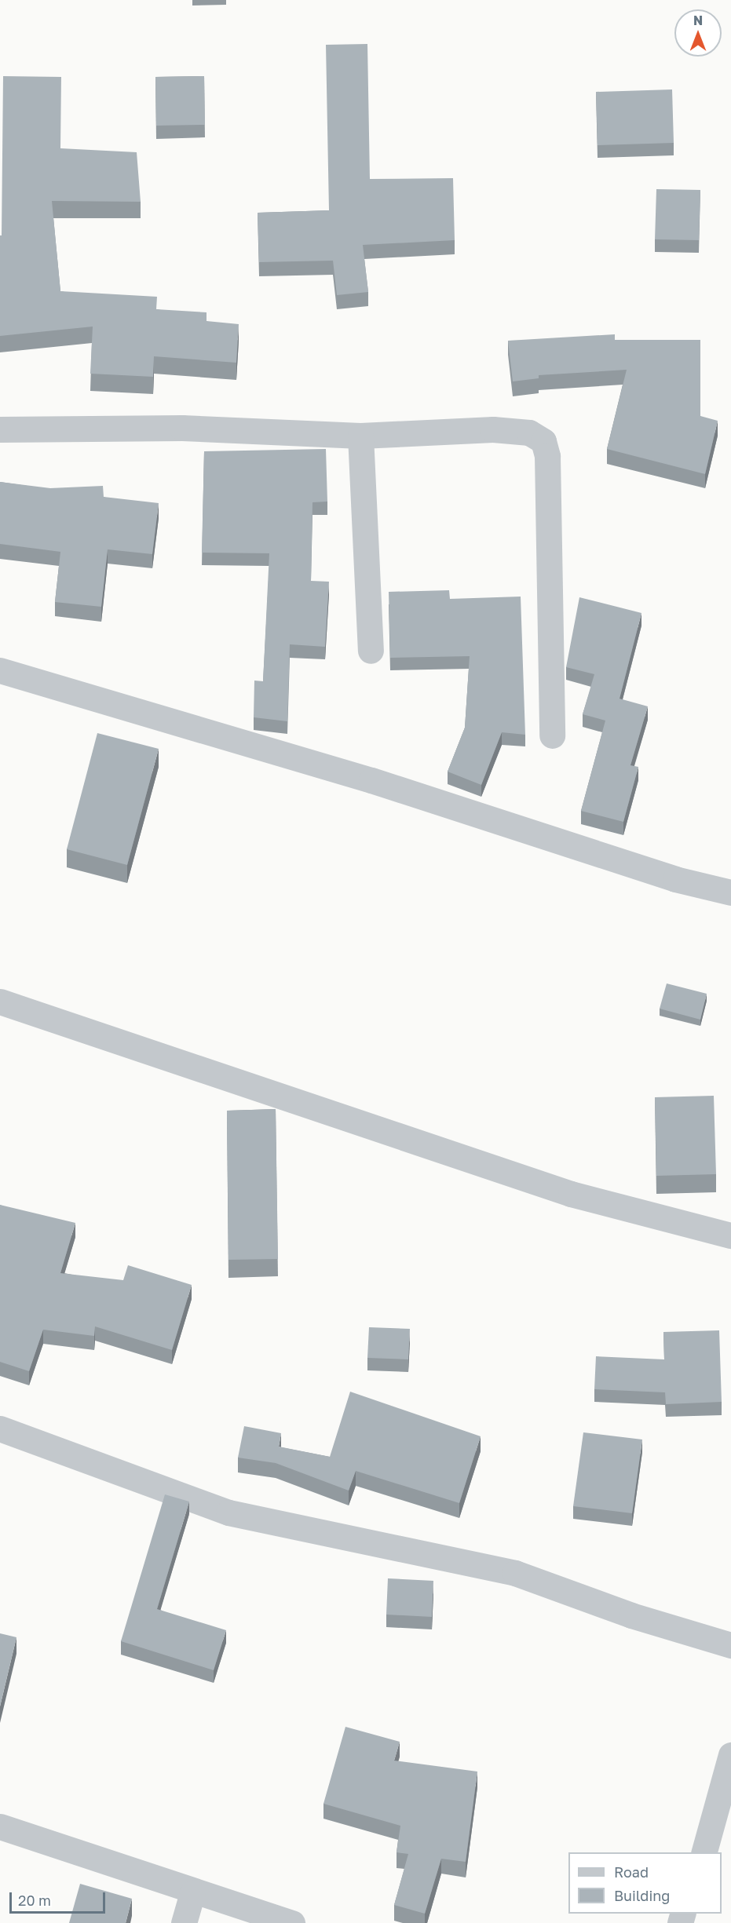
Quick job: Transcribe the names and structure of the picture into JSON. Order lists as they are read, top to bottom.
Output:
{
  "legend": ["Road", "Building"],
  "scale_bar": "20 m",
  "north": "top"
}
